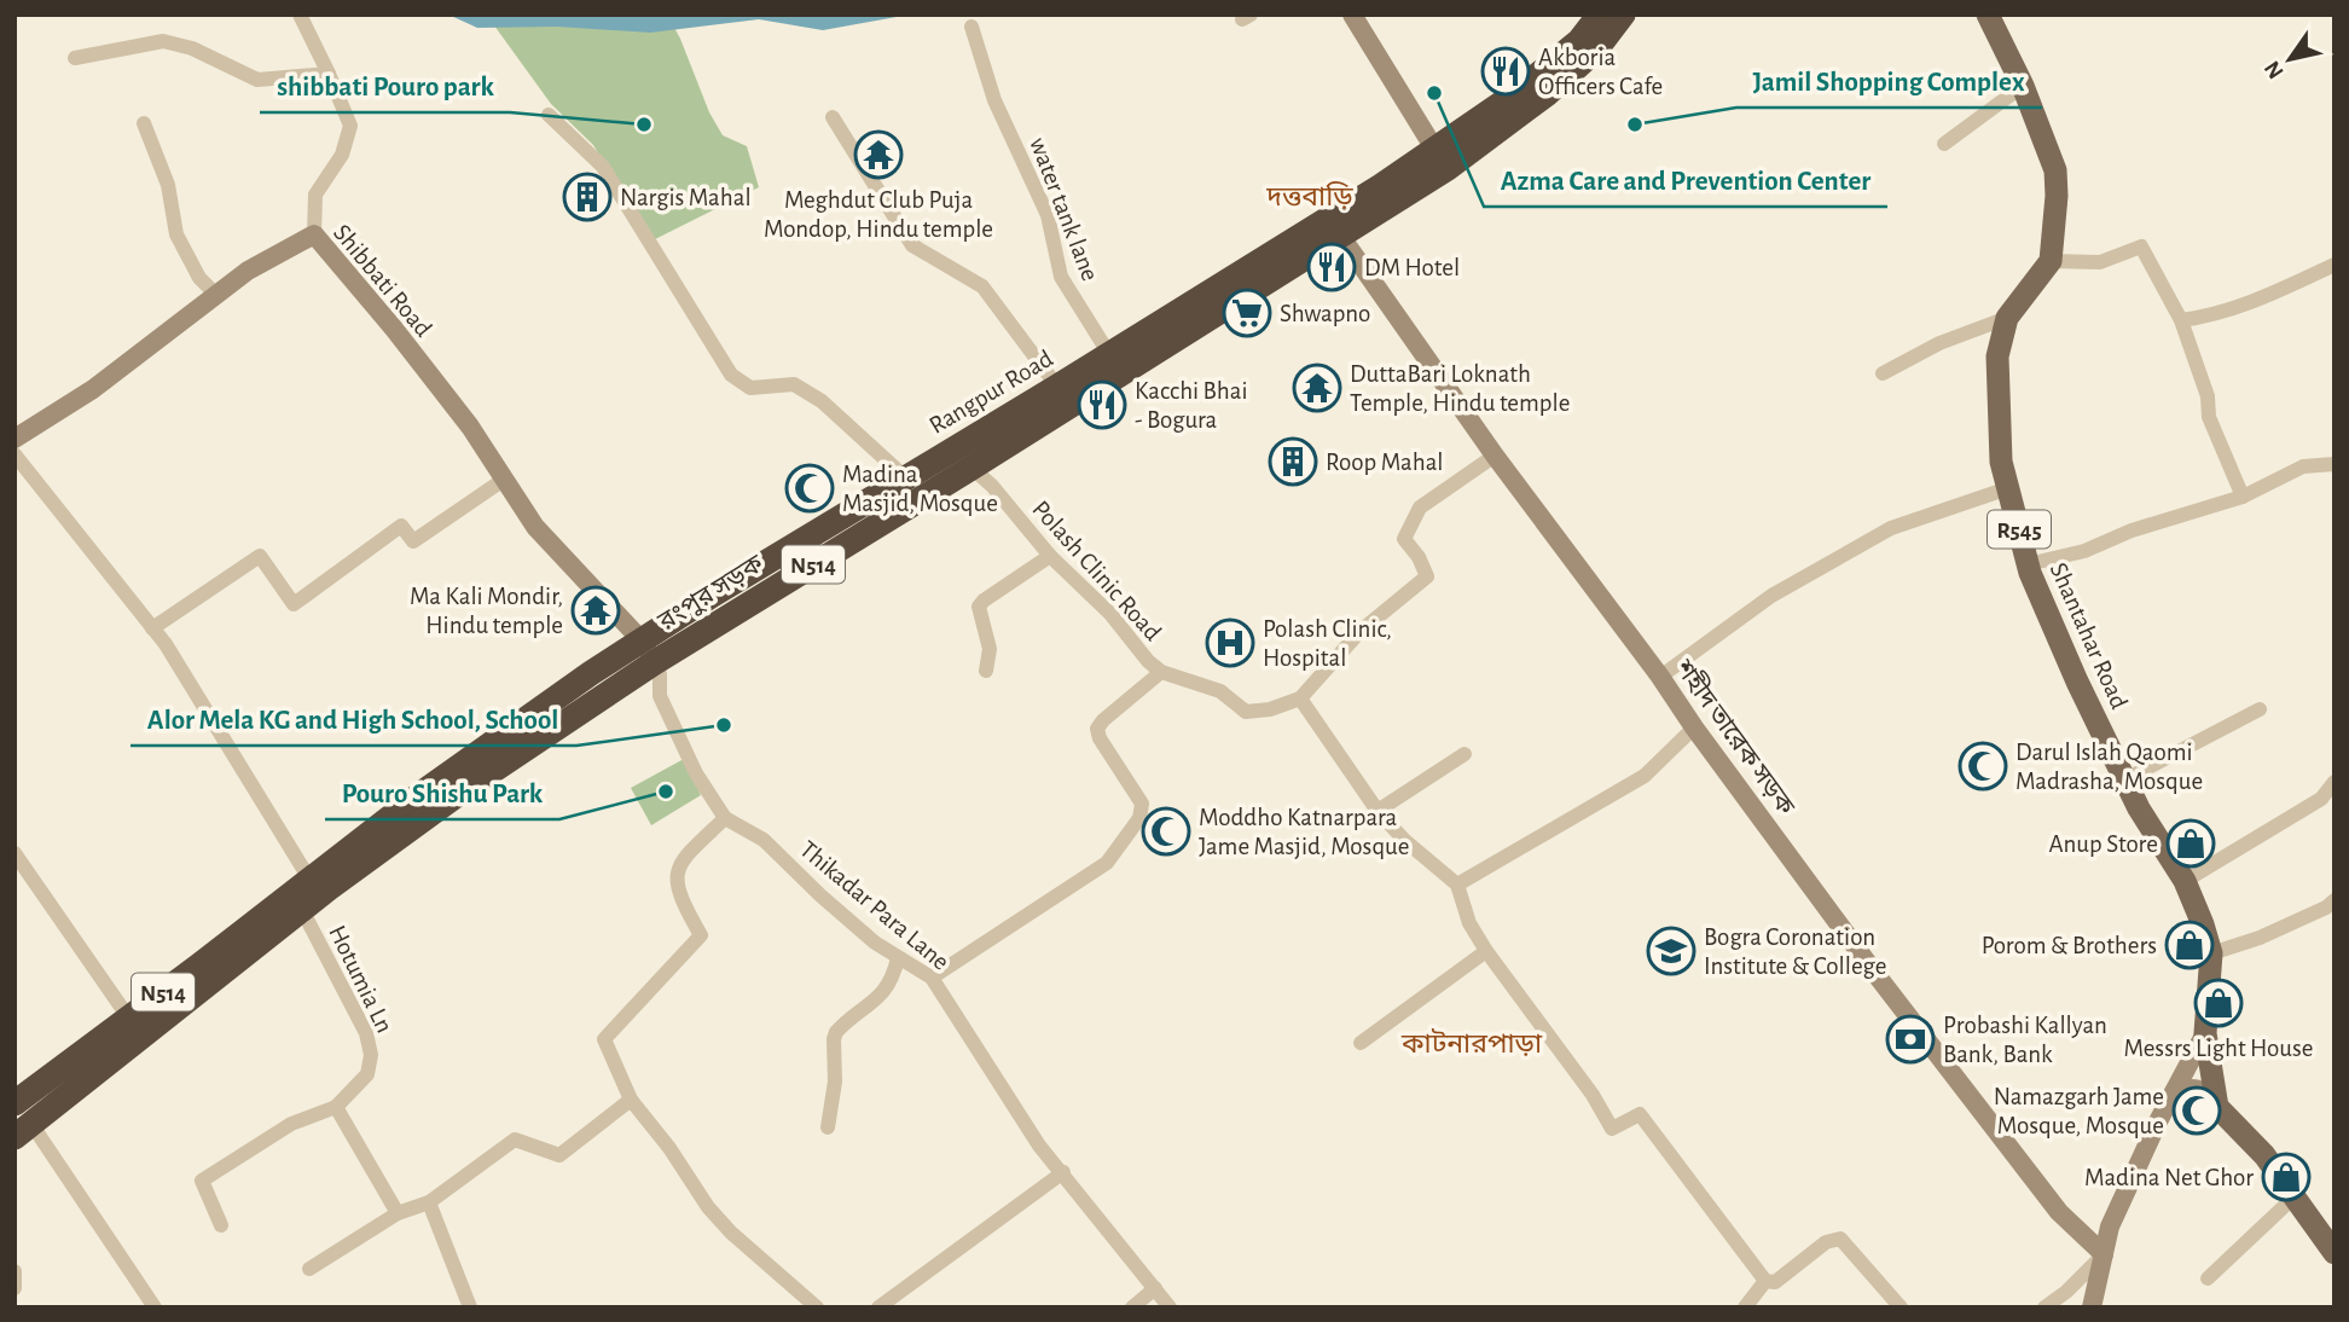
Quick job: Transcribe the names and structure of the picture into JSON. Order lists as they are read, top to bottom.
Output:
{
  "streets": {
    "highway": ["Rangpur Road", "N514", "রংপুর সড়ক"],
    "main road": ["R545", "Shantahar Road"],
    "street": [
      "water tank lane",
      "Shibbati Road",
      "Polash Clinic Road",
      "শহীদ তারেক সড়ক",
      "Thikadar Para Lane",
      "Hotumia Ln"
    ]
  },
  "crossings": [
    ["water tank lane", "Rangpur Road"],
    ["Shibbati Road", "Rangpur Road"],
    ["Shibbati Road", "রংপুর সড়ক"],
    ["Shibbati Road", "Thikadar Para Lane"],
    ["Rangpur Road", "রংপুর সড়ক"],
    ["Rangpur Road", "শহীদ তারেক সড়ক"],
    ["Rangpur Road", "Hotumia Ln"],
    ["R545", "Shantahar Road"],
    ["Polash Clinic Road", "রংপুর সড়ক"],
    ["রংপুর সড়ক", "শহীদ তারেক সড়ক"],
    ["রংপুর সড়ক", "Thikadar Para Lane"],
    ["রংপুর সড়ক", "Hotumia Ln"]
  ],
  "districts": ["দত্তবাড়ি", "কাটনারপাড়া"],
  "places": {
    "restaurant": ["Akboria Officers Cafe", "DM Hotel", "Kacchi Bhai - Bogura"],
    "other": [
      "Azma Care and Prevention Center",
      "shibbati Pouro park",
      "Jamil Shopping Complex",
      "Alor Mela KG and High School, School",
      "Pouro Shishu Park"
    ],
    "temple": ["Meghdut Club Puja Mondop, Hindu temple", "DuttaBari Loknath Temple, Hindu temple", "Ma Kali Mondir, Hindu temple"],
    "building": ["Nargis Mahal", "Roop Mahal"],
    "supermarket": ["Shwapno"],
    "mosque": [
      "Madina Masjid, Mosque",
      "Darul Islah Qaomi Madrasha, Mosque",
      "Moddho Katnarpara Jame Masjid, Mosque",
      "Namazgarh Jame Mosque, Mosque"
    ],
    "hospital": ["Polash Clinic, Hospital"],
    "shop": [
      "Anup Store",
      "Porom & Brothers",
      "Messrs Light House",
      "Madina Net Ghor"
    ],
    "school or university": ["Bogra Coronation Institute & College"],
    "bank": ["Probashi Kallyan Bank, Bank"]
  },
  "north": "bottom left"
}
